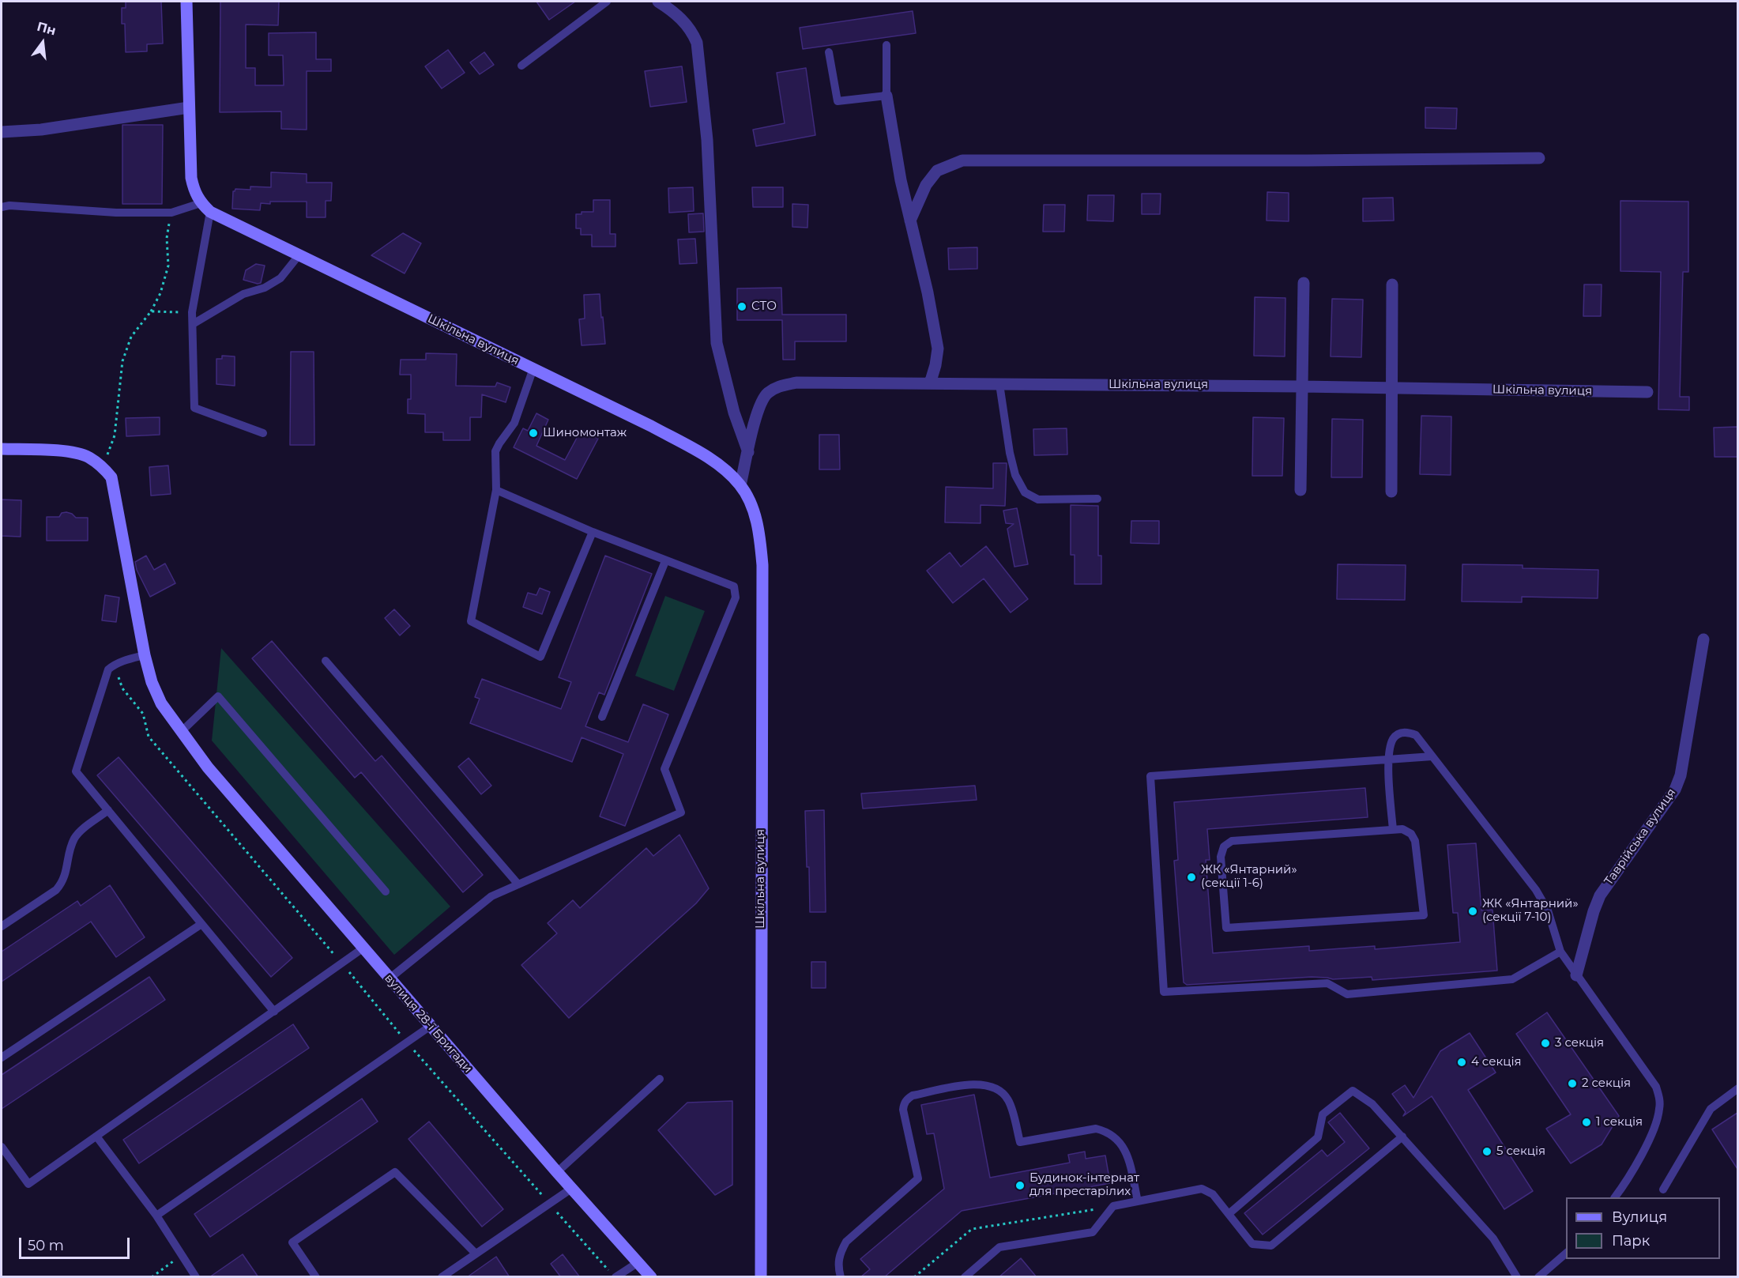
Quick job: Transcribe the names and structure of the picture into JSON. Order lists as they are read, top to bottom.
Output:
{
  "streets": {
    "street": ["Шкільна вулиця", "Таврійська вулиця", "вулиця 28-ї Бригади"]
  },
  "places": [
    "СТО",
    "Шиномонтаж",
    "ЖК «Янтарний» (секції 1-6)",
    "ЖК «Янтарний» (секції 7-10)",
    "3 секція",
    "4 секція",
    "2 секція",
    "1 секція",
    "5 секція",
    "Будинок-інтернат для престарілих"
  ],
  "legend": ["Вулиця", "Парк"],
  "scale_bar": "50 m",
  "north": "top"
}
